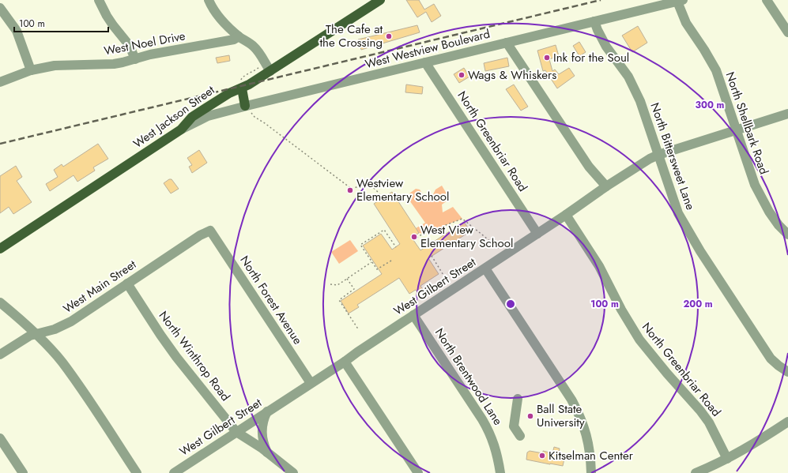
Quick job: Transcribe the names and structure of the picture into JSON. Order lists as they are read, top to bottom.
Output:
{
  "streets": {
    "main road": ["West Jackson Street"],
    "street": [
      "West Noel Drive",
      "West Westview Boulevard",
      "North Shellbark Road",
      "North Greenbriar Road",
      "North Bittersweet Lane",
      "West Main Street",
      "West Gilbert Street",
      "North Forest Avenue",
      "North Winthrop Road",
      "North Brentwood Lane"
    ]
  },
  "crossings": [
    ["West Westview Boulevard", "West Jackson Street"],
    ["West Westview Boulevard", "North Shellbark Road"],
    ["West Westview Boulevard", "North Greenbriar Road"],
    ["West Westview Boulevard", "North Bittersweet Lane"],
    ["North Shellbark Road", "West Gilbert Street"],
    ["North Greenbriar Road", "West Gilbert Street"],
    ["North Bittersweet Lane", "West Gilbert Street"],
    ["West Main Street", "North Forest Avenue"],
    ["West Main Street", "North Winthrop Road"],
    ["West Gilbert Street", "North Forest Avenue"],
    ["West Gilbert Street", "North Winthrop Road"],
    ["West Gilbert Street", "North Brentwood Lane"]
  ],
  "places": [
    "The Cafe at the Crossing",
    "Ink for the Soul",
    "Wags & Whiskers",
    "Westview Elementary School",
    "West View Elementary School",
    "Ball State University",
    "Kitselman Center"
  ],
  "scale_bar": "100 m",
  "rings": ["300 m", "100 m", "200 m"]
}
